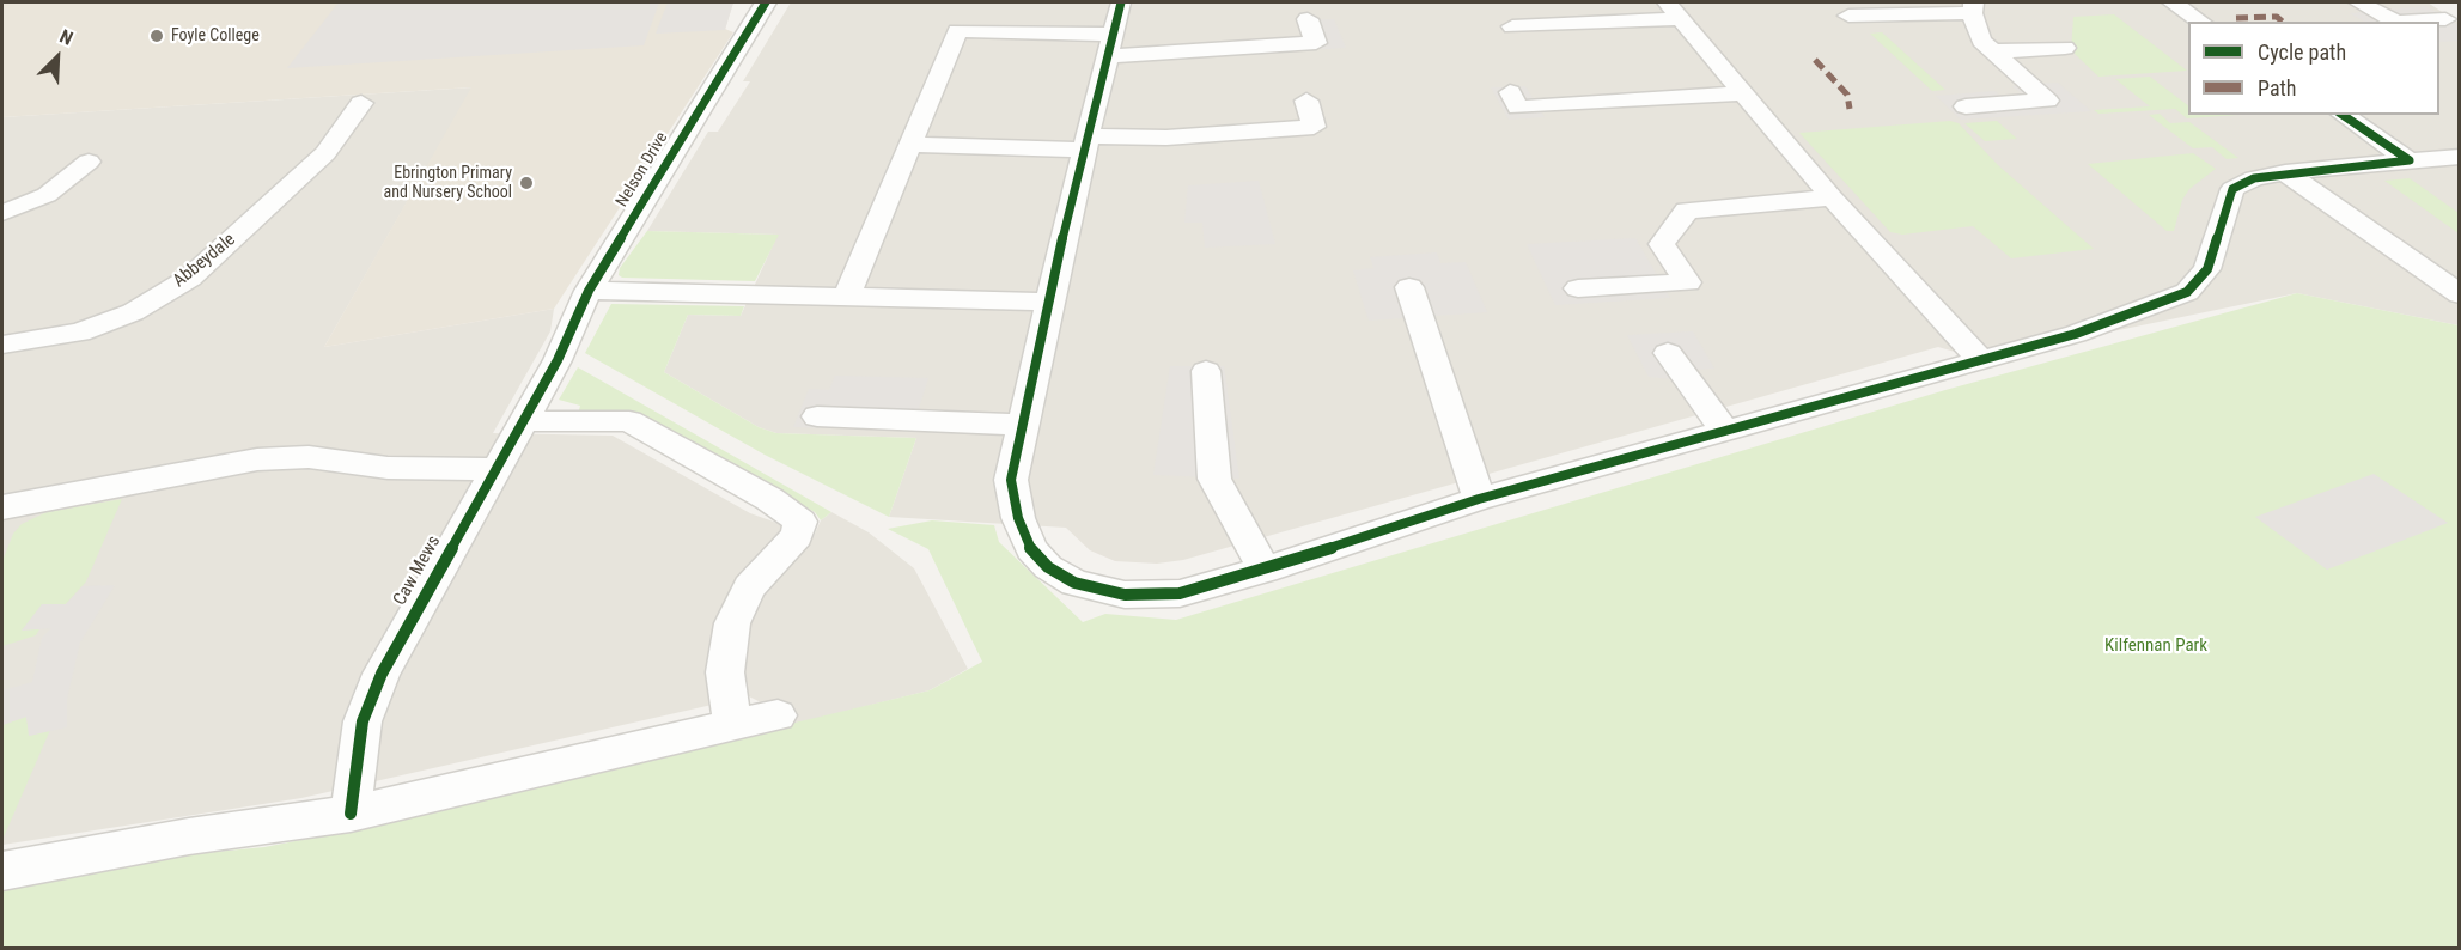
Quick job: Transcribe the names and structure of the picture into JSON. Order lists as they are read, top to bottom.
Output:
{
  "streets": {
    "street": ["Nelson Drive", "Abbeydale", "Caw Mews"]
  },
  "crossings": [
    ["Nelson Drive", "Caw Mews"]
  ],
  "parks": ["Kilfennan Park"],
  "places": ["Foyle College", "Ebrington Primary and Nursery School"],
  "legend": ["Cycle path", "Path"],
  "north": "top right"
}
